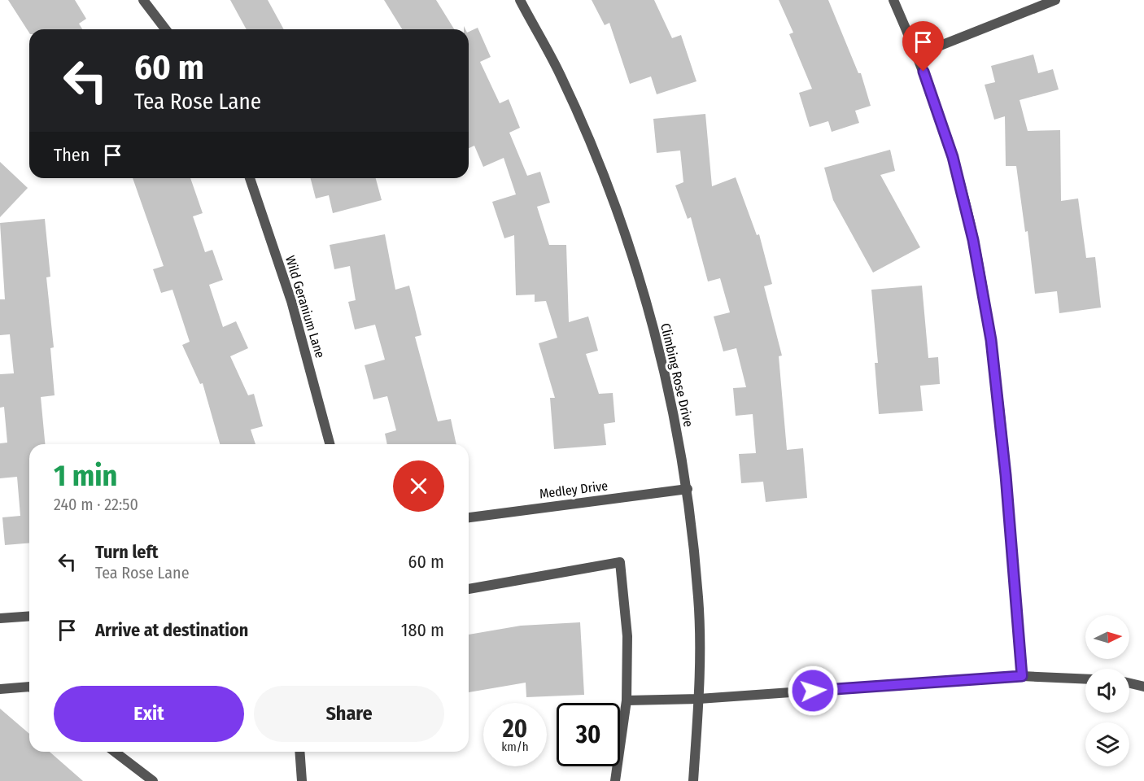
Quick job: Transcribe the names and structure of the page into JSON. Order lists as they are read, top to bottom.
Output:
{
  "streets": {
    "street": ["Wild Geranium Lane", "Climbing Rose Drive", "Medley Drive"]
  },
  "crossings": [
    ["Climbing Rose Drive", "Medley Drive"]
  ],
  "north": "right",
  "page": {
    "turn": ["60 m", "Tea Rose Lane"],
    "then": "Then",
    "heading": ["1 min", "240 m · 22:50"],
    "list": [
      {
        "name": "Turn left",
        "note": "Tea Rose Lane",
        "value": "60 m"
      },
      {
        "name": "Arrive at destination",
        "value": "180 m"
      }
    ],
    "buttons": ["Exit", "Share"],
    "speed": "20 km/h",
    "limit": "30"
  }
}
